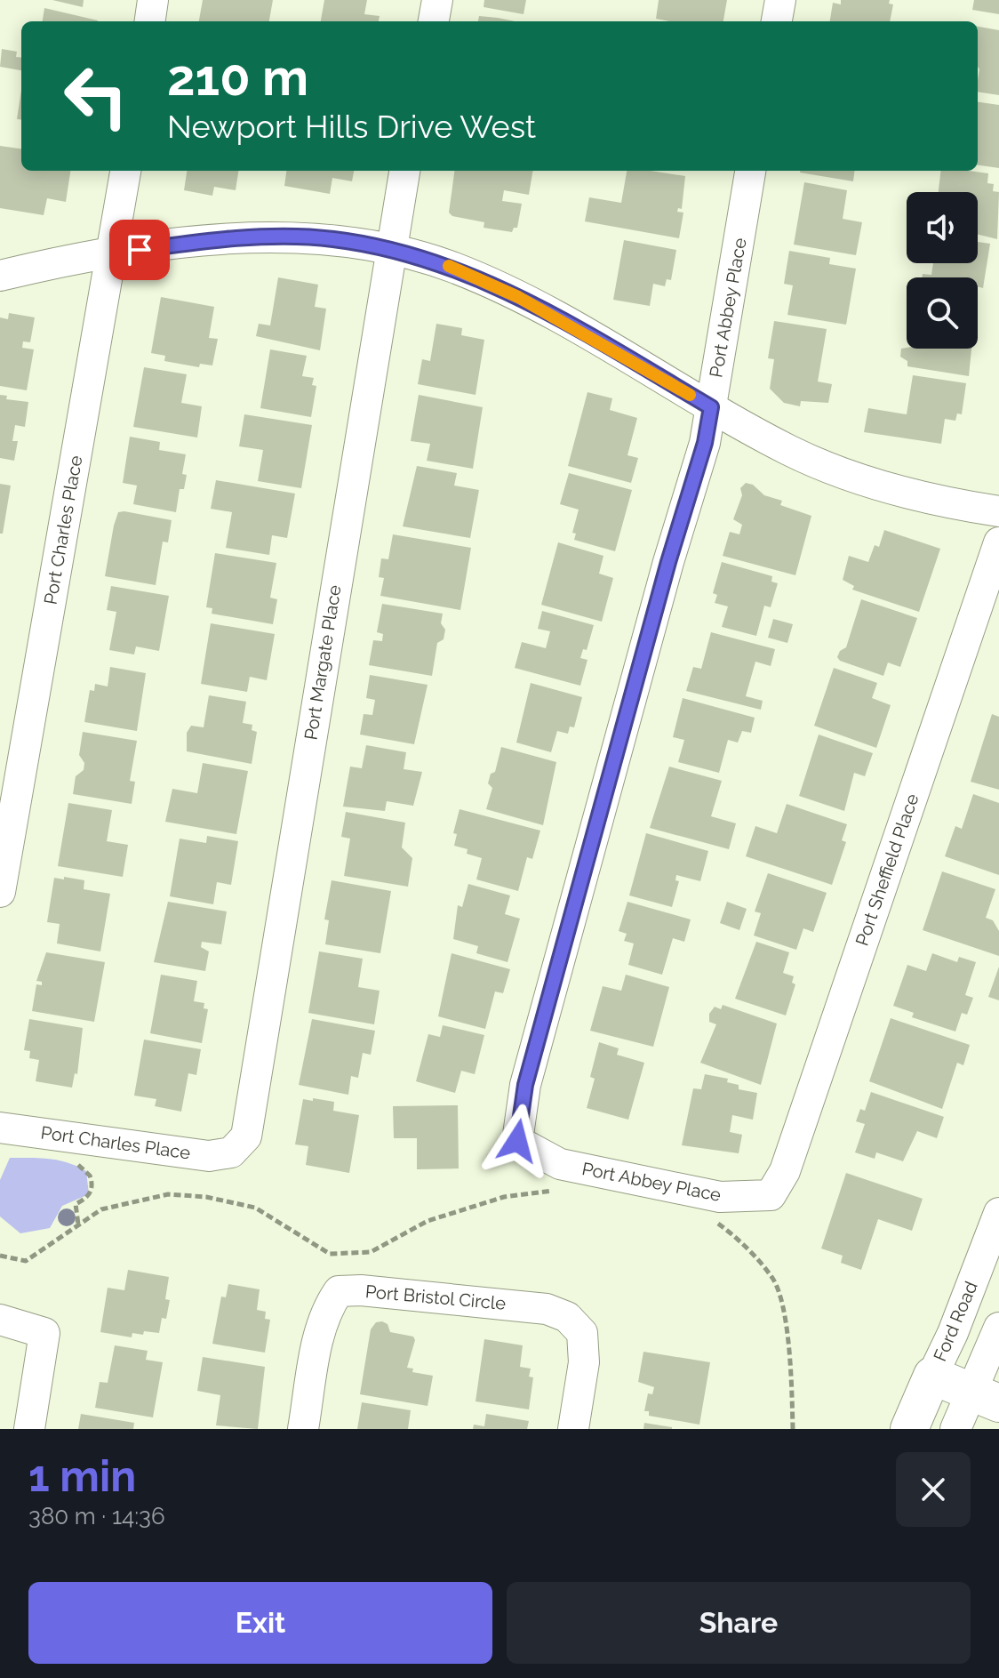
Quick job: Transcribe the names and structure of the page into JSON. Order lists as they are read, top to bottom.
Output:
{
  "streets": {
    "main road": ["Ford Road"],
    "street": [
      "Port Abbey Place",
      "Port Charles Place",
      "Port Margate Place",
      "Port Sheffield Place",
      "Port Bristol Circle"
    ]
  },
  "crossings": [
    ["Port Abbey Place", "Port Sheffield Place"],
    ["Port Charles Place", "Port Margate Place"]
  ],
  "page": {
    "turn": ["210 m", "Newport Hills Drive West"],
    "heading": ["1 min", "380 m · 14:36"],
    "buttons": ["Exit", "Share"]
  }
}
